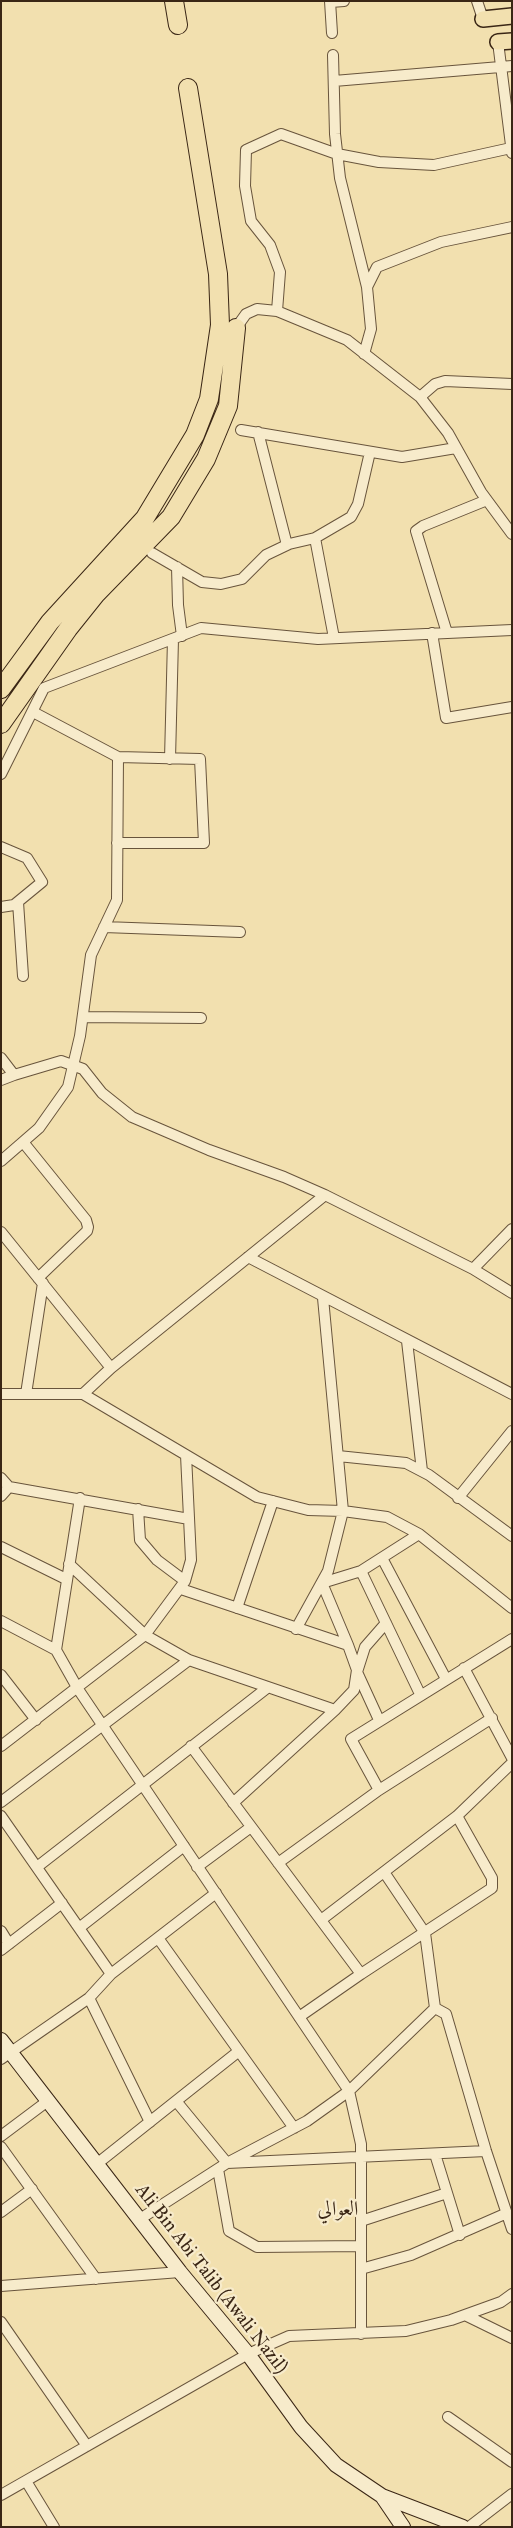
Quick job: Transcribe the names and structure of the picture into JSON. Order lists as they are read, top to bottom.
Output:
{
  "streets": {
    "main road": ["Ali Bin Abi Talib (Awali Nazil)"]
  },
  "districts": ["العوالي"]
}
